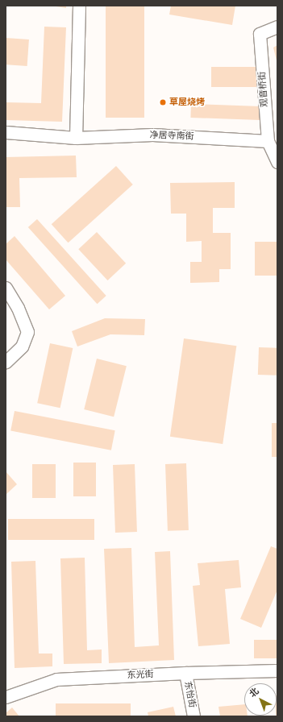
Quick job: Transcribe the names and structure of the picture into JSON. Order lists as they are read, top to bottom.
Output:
{
  "streets": {
    "street": [
      "观音桥街",
      "净居寺南街",
      "东光街",
      "东怡街"
    ]
  },
  "crossings": [
    ["观音桥街", "净居寺南街"],
    ["东光街", "东怡街"]
  ],
  "places": ["草屋烧烤"],
  "north": "top left"
}
